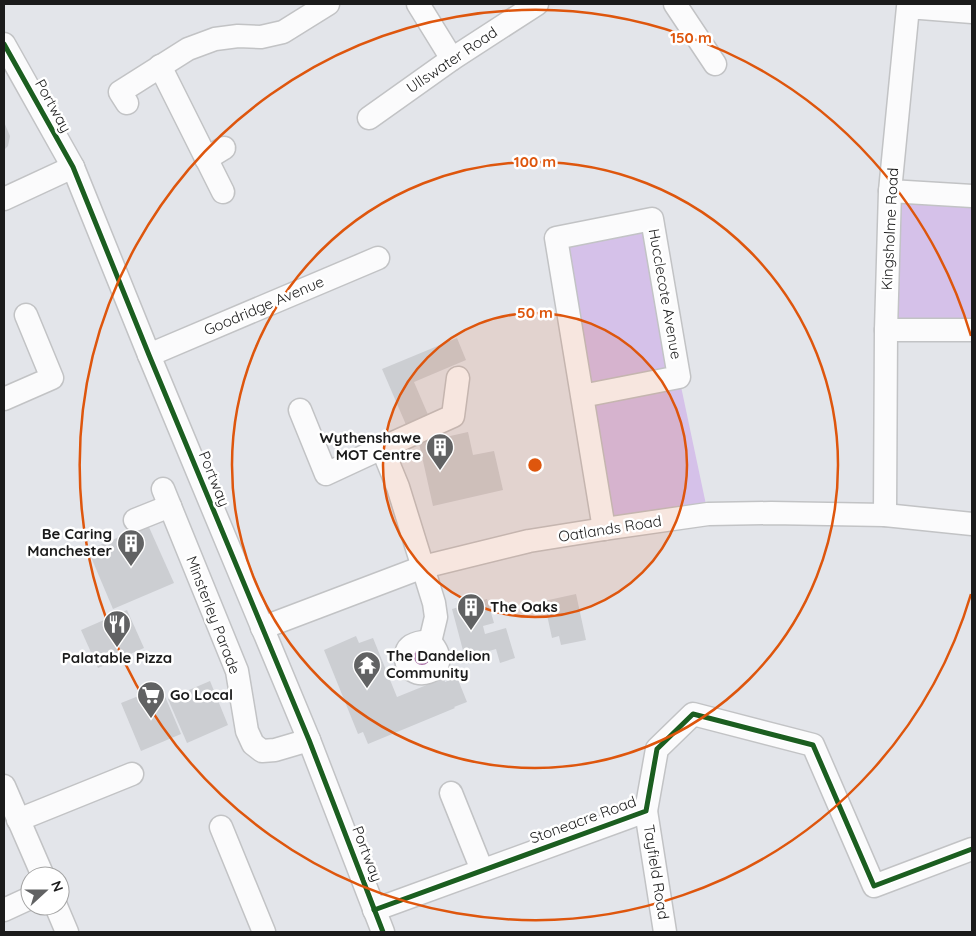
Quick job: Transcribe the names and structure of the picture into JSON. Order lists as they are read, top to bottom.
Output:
{
  "streets": {
    "street": [
      "Ullswater Road",
      "Portway",
      "Kingsholme Road",
      "Hucclecote Avenue",
      "Goodridge Avenue",
      "Oatlands Road",
      "Minsterley Parade",
      "Stoneacre Road",
      "Tayfield Road"
    ]
  },
  "crossings": [
    ["Portway", "Goodridge Avenue"],
    ["Portway", "Oatlands Road"],
    ["Portway", "Minsterley Parade"],
    ["Portway", "Stoneacre Road"],
    ["Kingsholme Road", "Oatlands Road"],
    ["Hucclecote Avenue", "Oatlands Road"],
    ["Stoneacre Road", "Tayfield Road"]
  ],
  "places": {
    "building": ["Wythenshawe MOT Centre", "Be Caring Manchester", "The Oaks"],
    "restaurant": ["Palatable Pizza"],
    "temple": ["The Dandelion Community"],
    "supermarket": ["Go Local"]
  },
  "north": "right",
  "rings": ["150 m", "100 m", "50 m"]
}
